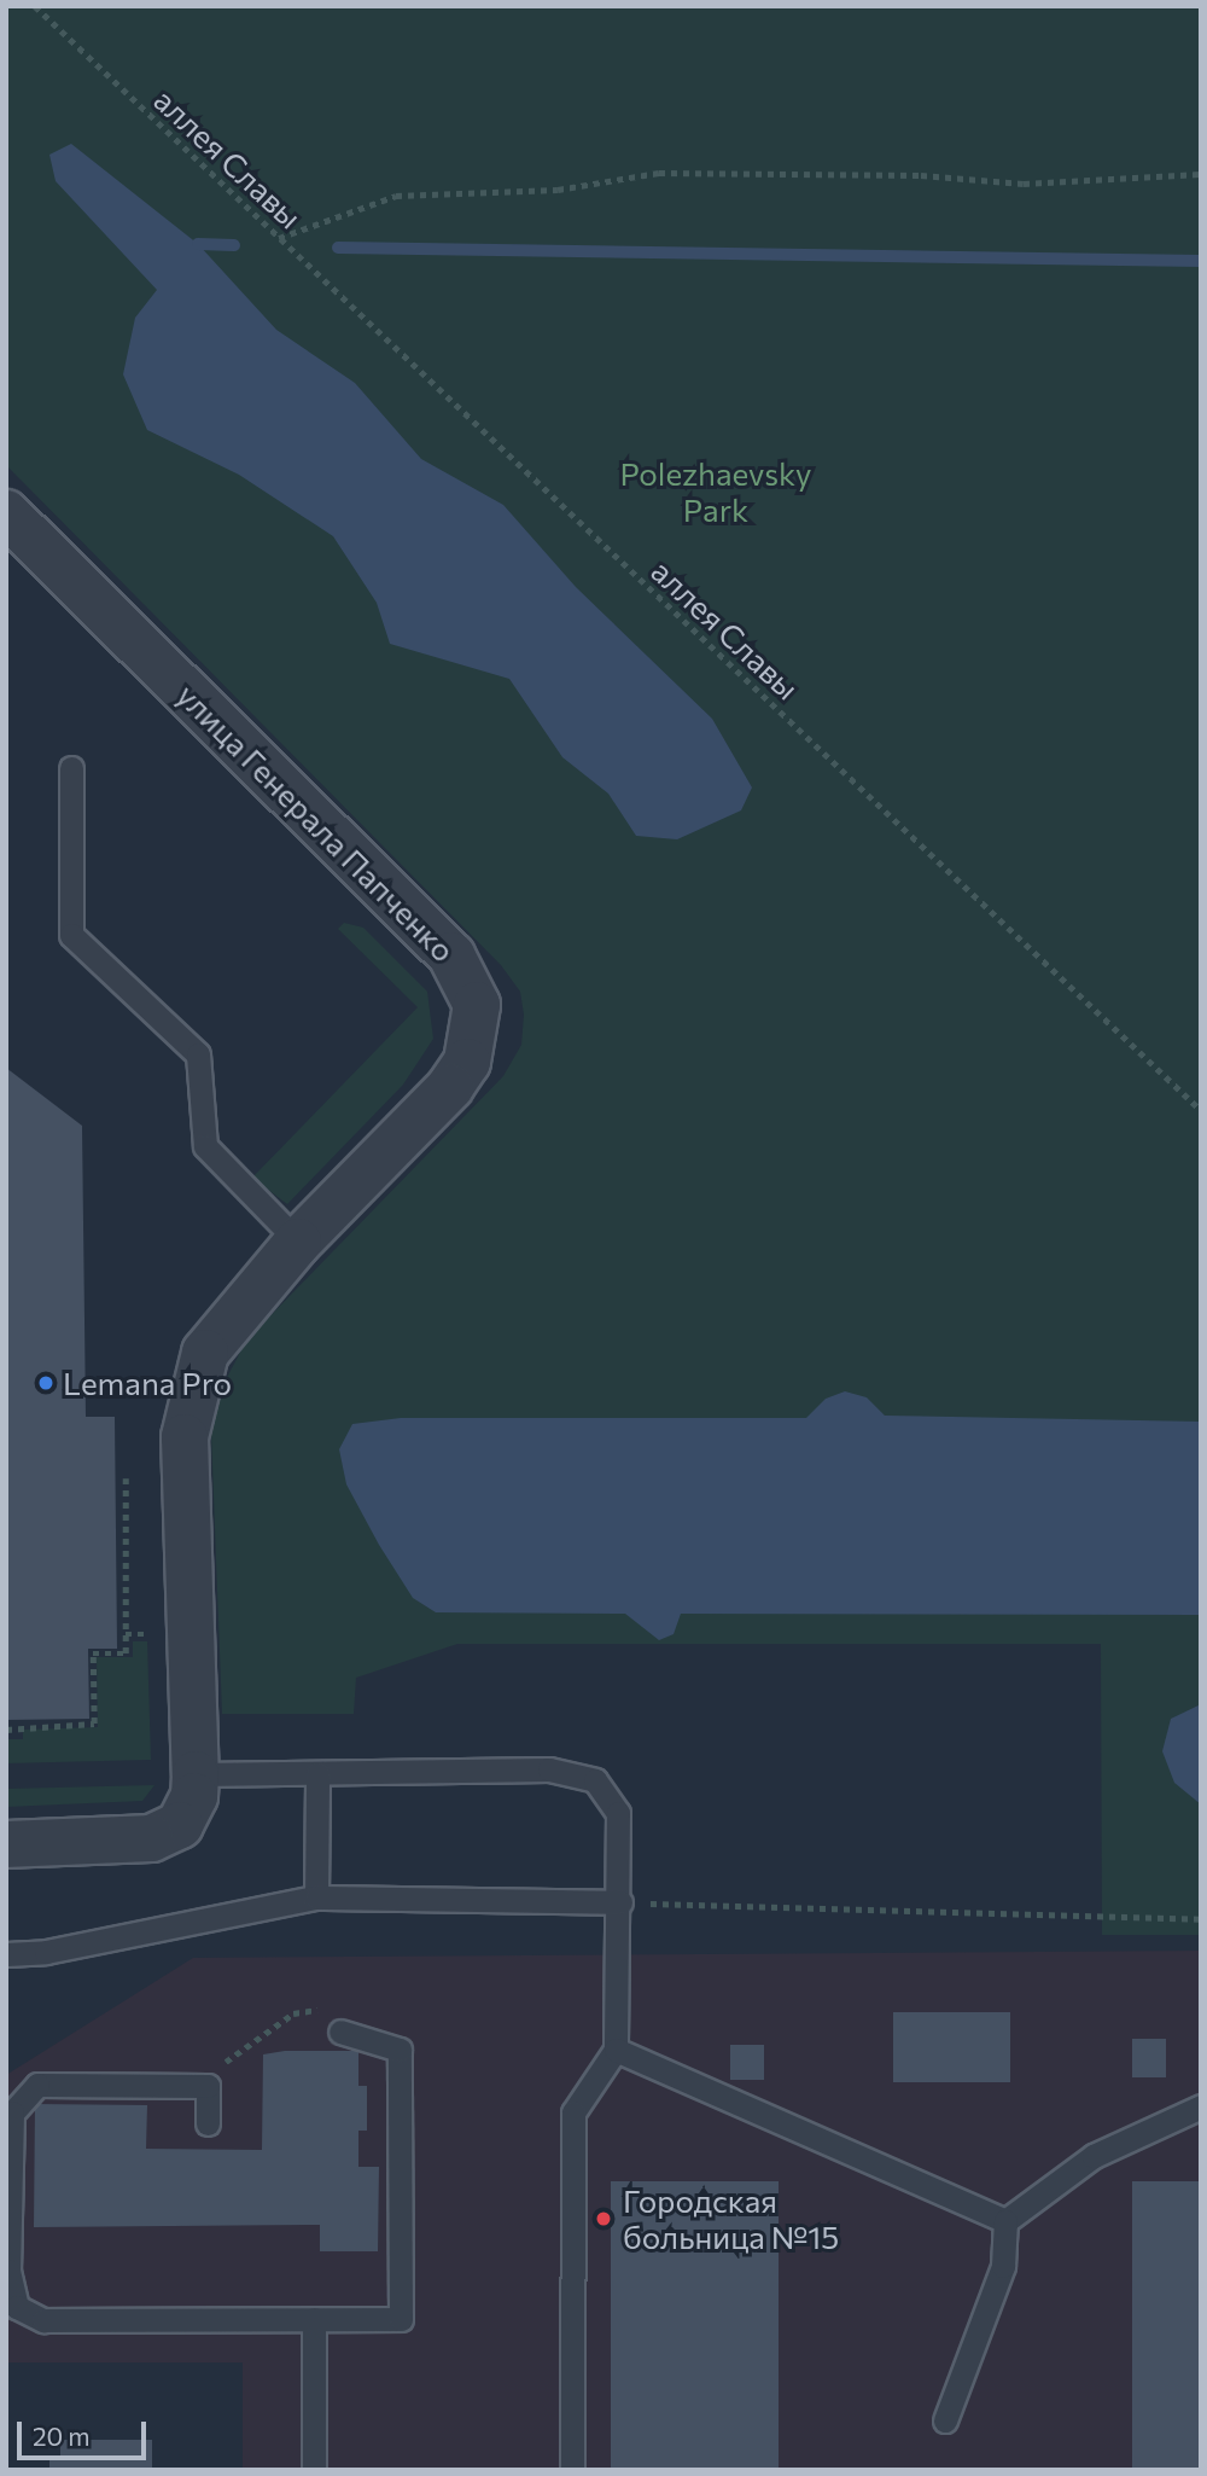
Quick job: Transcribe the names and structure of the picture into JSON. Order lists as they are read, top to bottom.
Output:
{
  "streets": {
    "street": ["улица Генерала Папченко"],
    "path": ["аллея Славы"]
  },
  "parks": ["Polezhaevsky Park"],
  "places": ["Lemana Pro", "Городская больница №15"],
  "scale_bar": "20 m"
}
